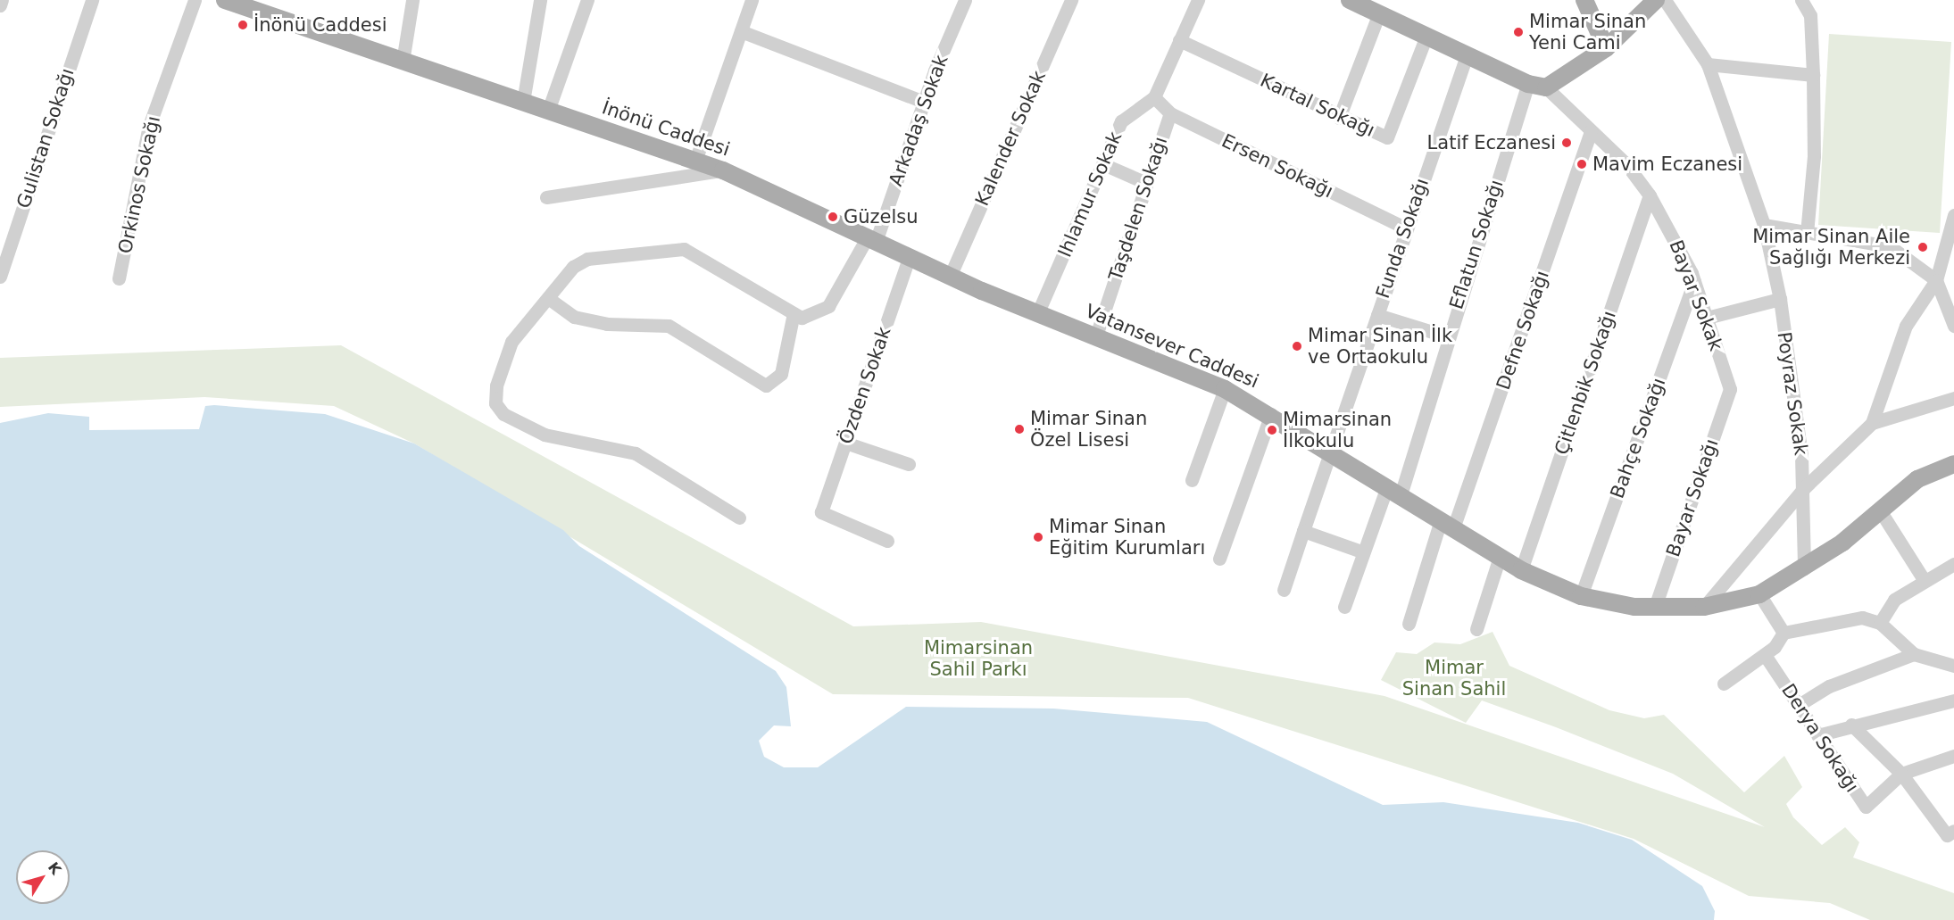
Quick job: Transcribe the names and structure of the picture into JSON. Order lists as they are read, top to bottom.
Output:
{
  "streets": {
    "main road": ["İnönü Caddesi", "Vatansever Caddesi"],
    "street": [
      "Kartal Sokağı",
      "Arkadaş Sokak",
      "Gulistan Sokağı",
      "Kalender Sokak",
      "Ersen Sokağı",
      "Orkinos Sokağı",
      "Ihlamur Sokak",
      "Taşdelen Sokağı",
      "Funda Sokağı",
      "Eflatun Sokağı",
      "Bayar Sokak",
      "Defne Sokağı",
      "Çitlenbik Sokağı",
      "Özden Sokak",
      "Poyraz Sokak",
      "Bahçe Sokağı",
      "Bayar Sokağı",
      "Derya Sokağı"
    ]
  },
  "crossings": [
    ["Arkadaş Sokak", "Vatansever Caddesi"],
    ["İnönü Caddesi", "Vatansever Caddesi"],
    ["Kalender Sokak", "Vatansever Caddesi"],
    ["Ersen Sokağı", "Ihlamur Sokak"],
    ["Ersen Sokağı", "Taşdelen Sokağı"],
    ["Ersen Sokağı", "Funda Sokağı"],
    ["Ihlamur Sokak", "Vatansever Caddesi"],
    ["Taşdelen Sokağı", "Vatansever Caddesi"],
    ["Funda Sokağı", "Vatansever Caddesi"],
    ["Eflatun Sokağı", "Vatansever Caddesi"],
    ["Bayar Sokak", "Defne Sokağı"],
    ["Bayar Sokak", "Çitlenbik Sokağı"],
    ["Bayar Sokak", "Bahçe Sokağı"],
    ["Bayar Sokak", "Bayar Sokağı"],
    ["Defne Sokağı", "Vatansever Caddesi"],
    ["Vatansever Caddesi", "Çitlenbik Sokağı"],
    ["Vatansever Caddesi", "Özden Sokak"],
    ["Vatansever Caddesi", "Poyraz Sokak"],
    ["Vatansever Caddesi", "Bahçe Sokağı"],
    ["Vatansever Caddesi", "Bayar Sokağı"]
  ],
  "parks": ["Mimarsinan Sahil Parkı", "Mimar Sinan Sahil"],
  "places": [
    "İnönü Caddesi",
    "Mimar Sinan Yeni Cami",
    "Latif Eczanesi",
    "Mavim Eczanesi",
    "Güzelsu",
    "Mimar Sinan Aile Sağlığı Merkezi",
    "Mimar Sinan İlk ve Ortaokulu",
    "Mimar Sinan Özel Lisesi",
    "Mimarsinan İlkokulu",
    "Mimar Sinan Eğitim Kurumları"
  ],
  "north": "top right"
}
